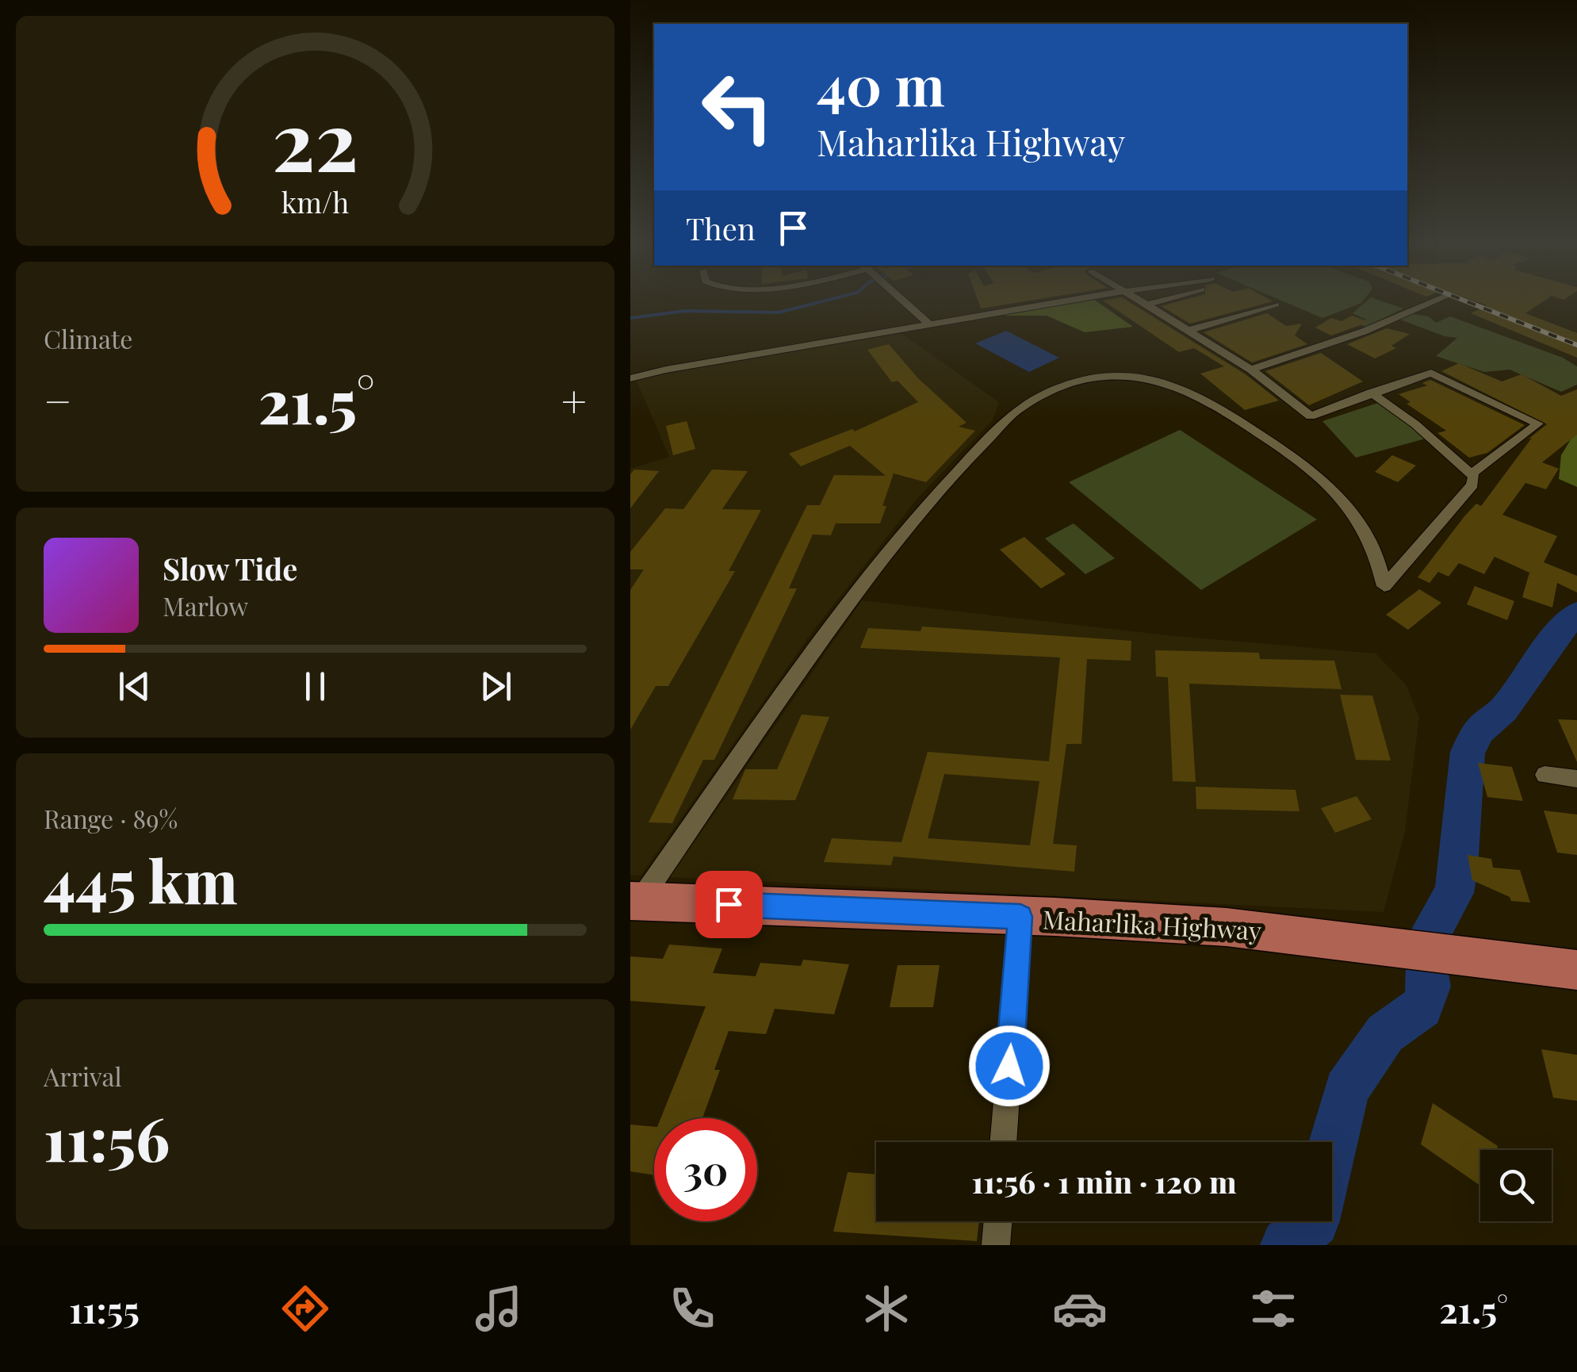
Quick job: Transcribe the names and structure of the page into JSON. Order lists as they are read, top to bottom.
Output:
{
  "streets": {
    "highway": ["Maharlika Highway"]
  },
  "page": {
    "turn": ["40 m", "Maharlika Highway"],
    "then": "Then",
    "tile": [
      "Climate",
      ["Range · 89%", "445 km"],
      ["Arrival", "11:56"]
    ],
    "heat": ["−", "21.5°", "+"],
    "song": ["Slow Tide", "Marlow"],
    "limit": "30",
    "trip": "11:56 · 1 min · 120 m",
    "tabs": ["11:55", "21.5°"],
    "gauge": ["22", "km/h"]
  }
}
